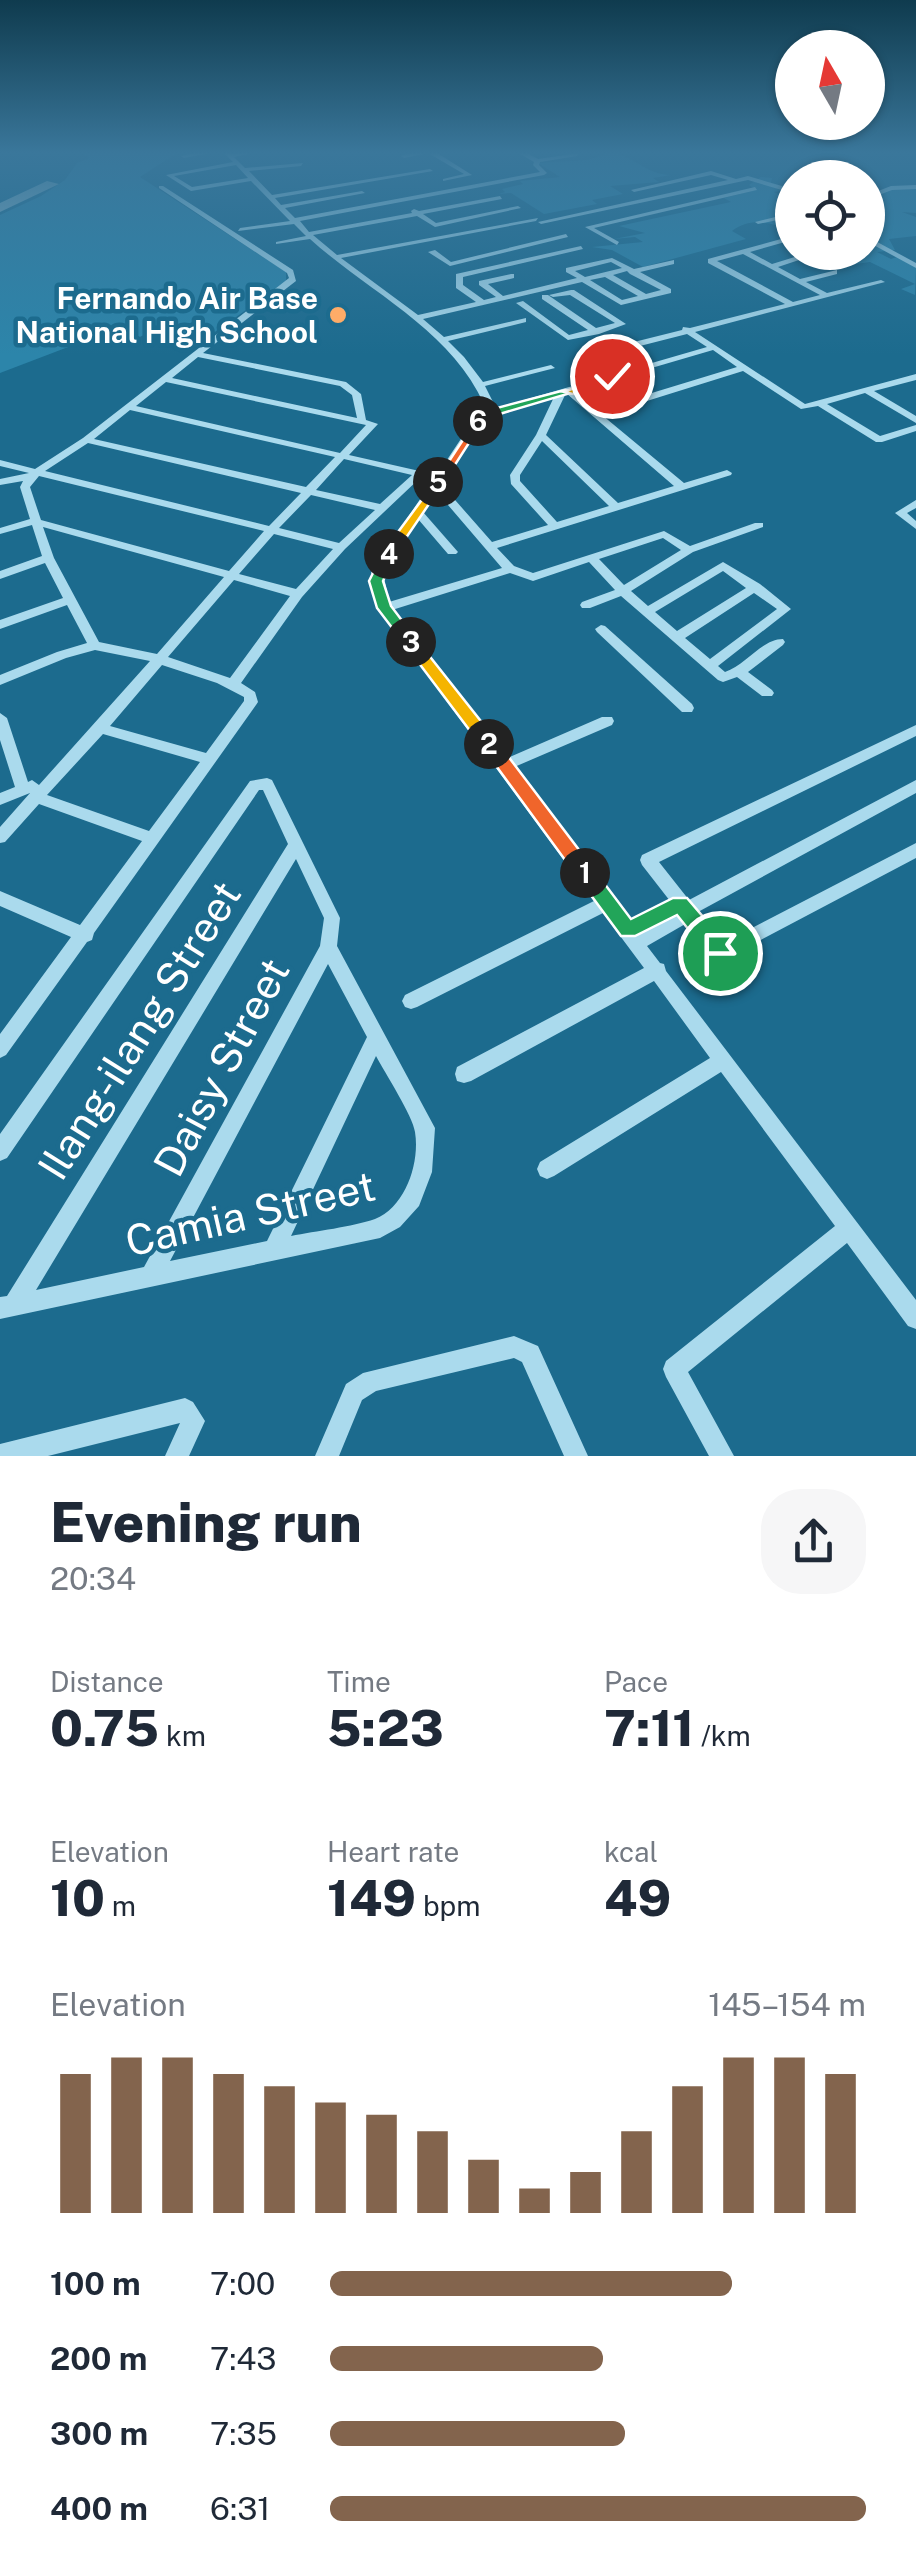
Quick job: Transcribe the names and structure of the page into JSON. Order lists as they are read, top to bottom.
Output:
{
  "streets": {
    "street": ["Ilang-ilang Street", "Daisy Street", "Camia Street"]
  },
  "crossings": [
    ["Ilang-ilang Street", "Camia Street"],
    ["Daisy Street", "Camia Street"]
  ],
  "places": ["Fernando Air Base National High School"],
  "north": "top",
  "page": {
    "pins": [
      "6",
      "5",
      "4",
      "3",
      "2",
      "1"
    ],
    "heading": ["Evening run", "20:34"],
    "stats": [
      ["Distance", "0.75 km"],
      ["Time", "5:23"],
      ["Pace", "7:11 /km"],
      ["Elevation", "10 m"],
      ["Heart rate", "149 bpm"],
      ["kcal", "49"]
    ],
    "chart": ["Elevation", "145–154 m"],
    "list": [
      {
        "name": "100 m",
        "note": "7:00"
      },
      {
        "name": "200 m",
        "note": "7:43"
      },
      {
        "name": "300 m",
        "note": "7:35"
      },
      {
        "name": "400 m",
        "note": "6:31"
      }
    ]
  }
}
